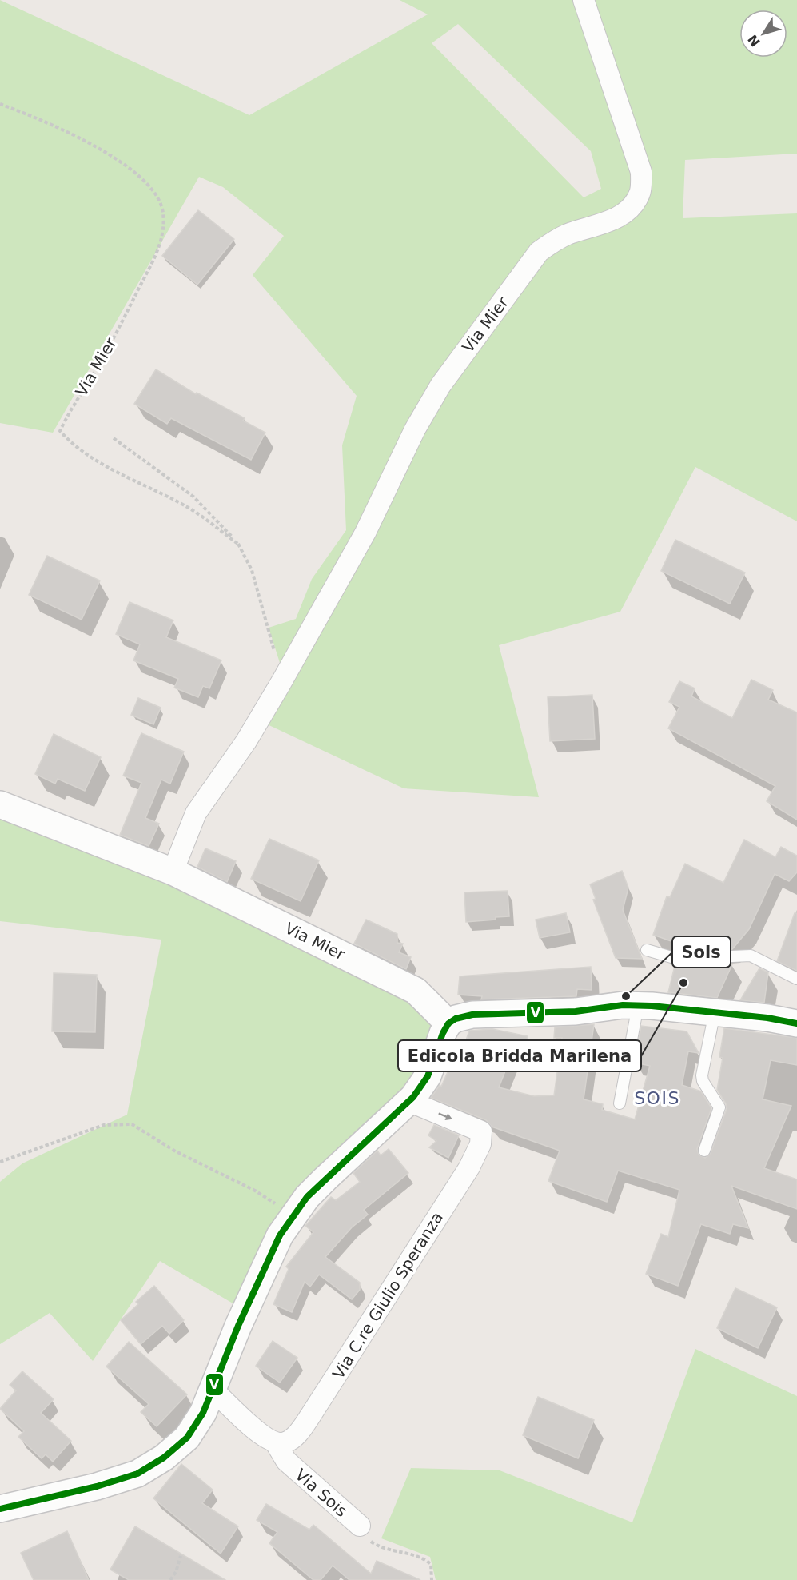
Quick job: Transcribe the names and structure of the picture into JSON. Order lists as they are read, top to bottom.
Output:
{
  "streets": {
    "street": ["Via Mier", "Via C.re Giulio Speranza", "Via Sois"]
  },
  "crossings": [
    ["Via C.re Giulio Speranza", "Via Sois"]
  ],
  "districts": ["SOIS"],
  "places": ["Edicola Bridda Marilena", "Sois"],
  "lines": ["transit line V"],
  "north": "bottom left"
}
